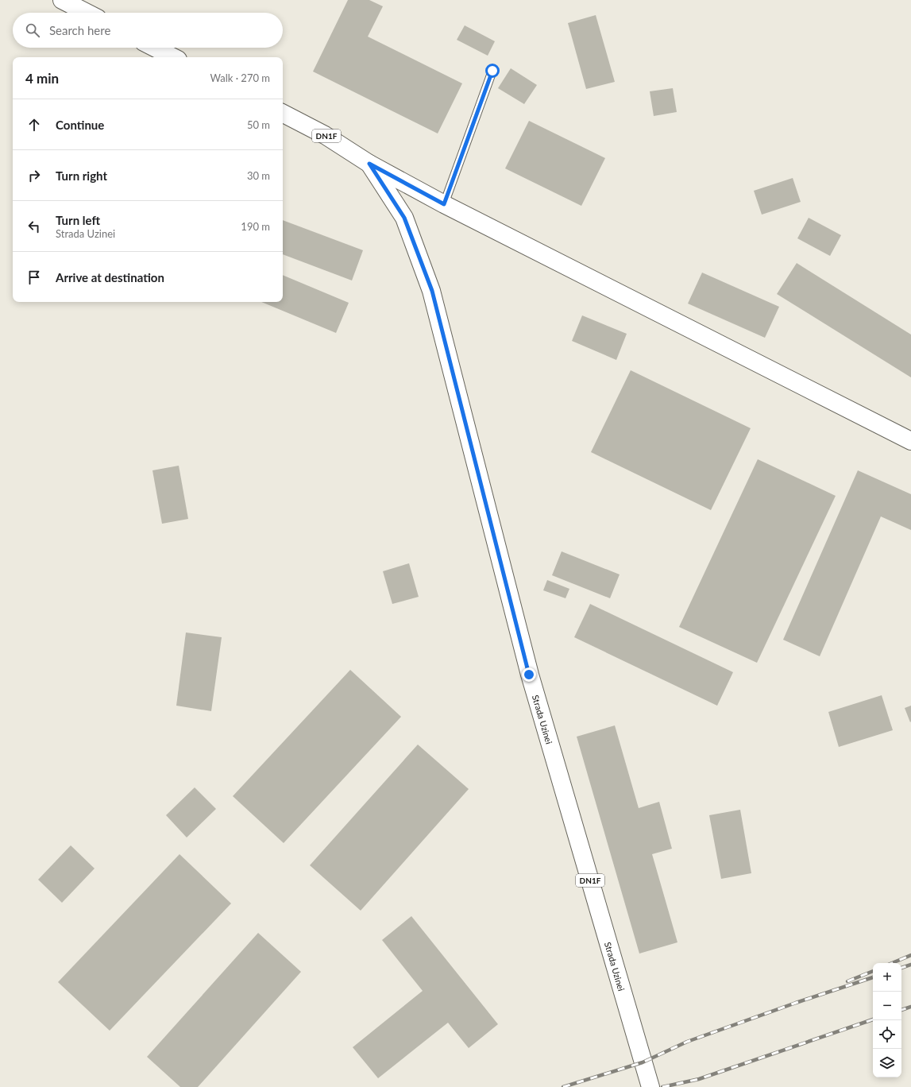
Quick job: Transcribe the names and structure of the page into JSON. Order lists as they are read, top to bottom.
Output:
{
  "streets": {
    "main road": ["DN1F", "Strada Uzinei"]
  },
  "page": {
    "search": "Search here",
    "heading": ["4 min", "Walk · 270 m"],
    "list": [
      ["Continue", "50 m"],
      ["Turn right", "30 m"],
      ["Turn left", "Strada Uzinei", "190 m"],
      "Arrive at destination"
    ],
    "map_buttons": ["+", "−"]
  }
}
